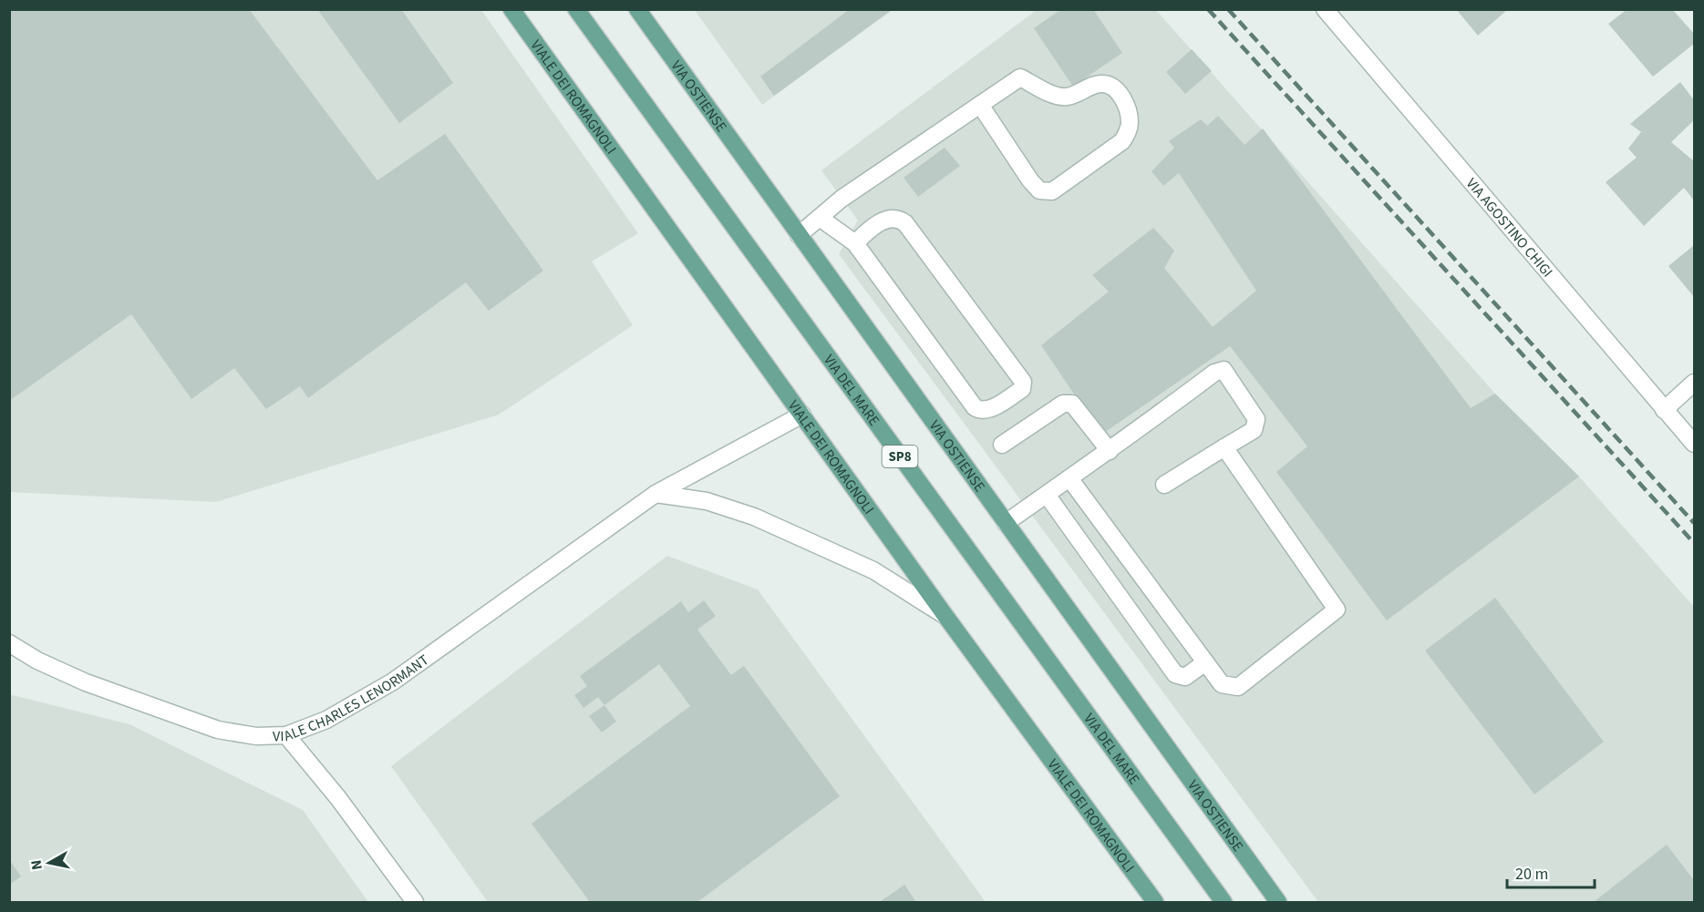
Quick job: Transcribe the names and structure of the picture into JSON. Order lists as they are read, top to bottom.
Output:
{
  "streets": {
    "main road": [
      "VIALE DEI ROMAGNOLI",
      "VIA OSTIENSE",
      "VIA DEL MARE",
      "SP8"
    ],
    "street": ["VIA AGOSTINO CHIGI", "VIALE CHARLES LENORMANT"]
  },
  "crossings": [
    ["VIALE DEI ROMAGNOLI", "VIALE CHARLES LENORMANT"]
  ],
  "scale_bar": "20 m",
  "north": "left"
}
